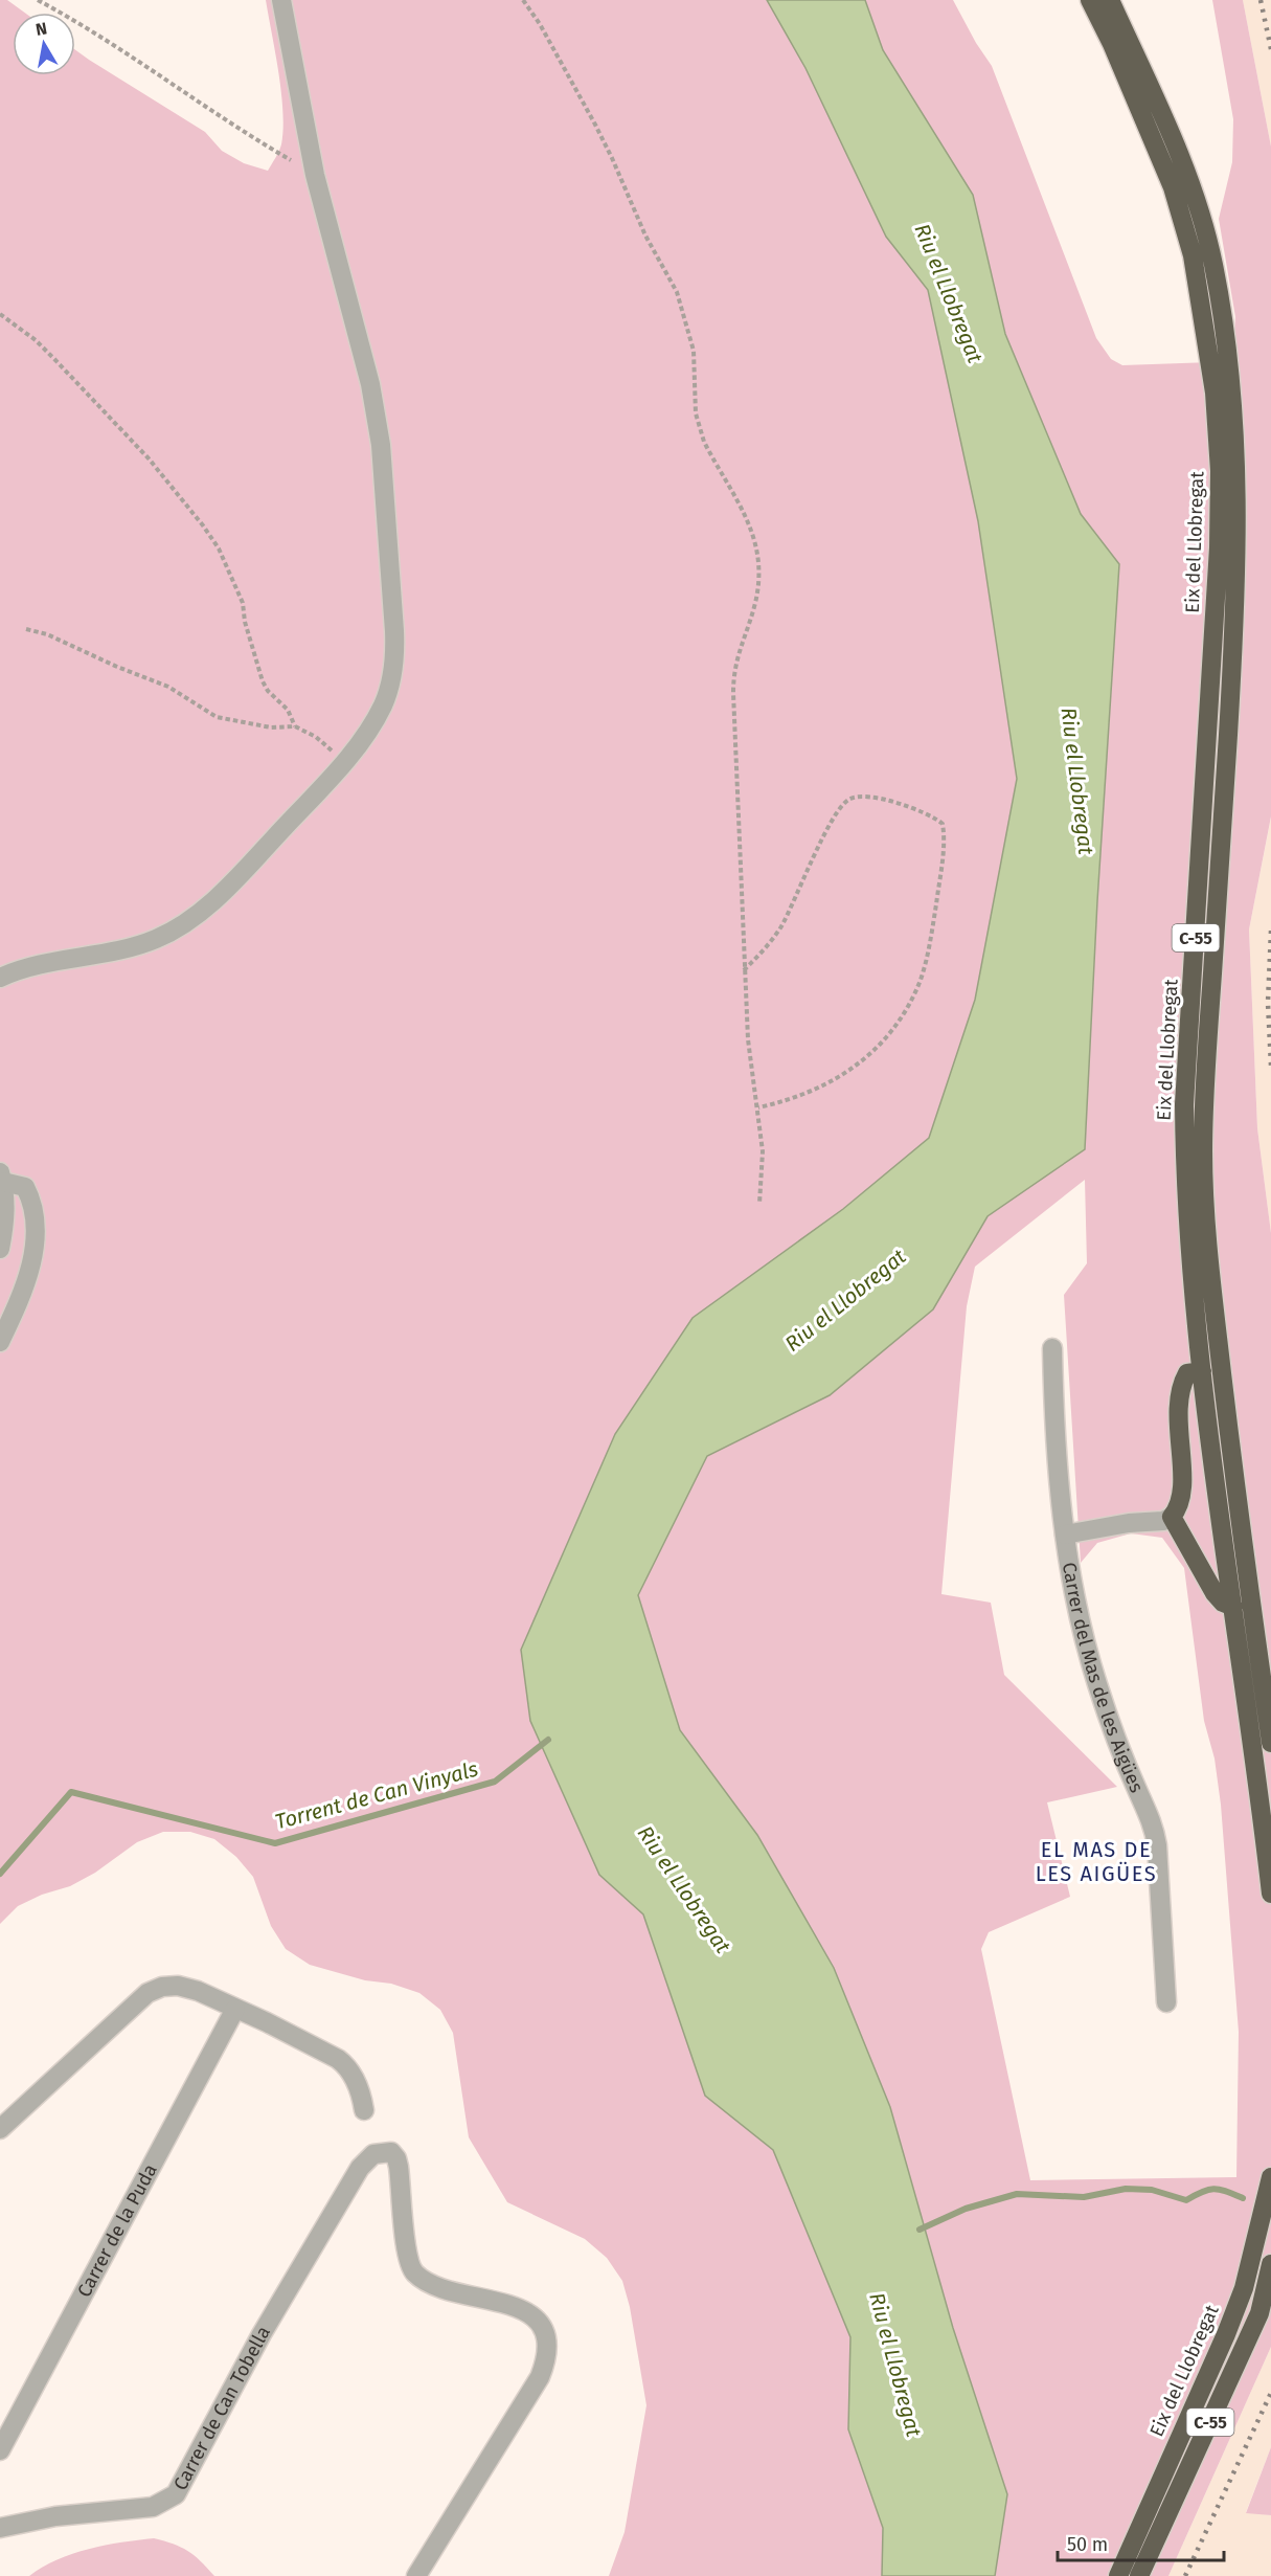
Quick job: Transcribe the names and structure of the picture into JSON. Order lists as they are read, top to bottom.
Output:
{
  "streets": {
    "highway": ["Eix del Llobregat", "C-55"],
    "street": ["Carrer del Mas de les Aigües", "Carrer de la Puda", "Carrer de Can Tobella"]
  },
  "districts": ["EL MAS DE LES AIGÜES"],
  "water": ["Riu el Llobregat", "Torrent de Can Vinyals"],
  "scale_bar": "50 m",
  "north": "top"
}
